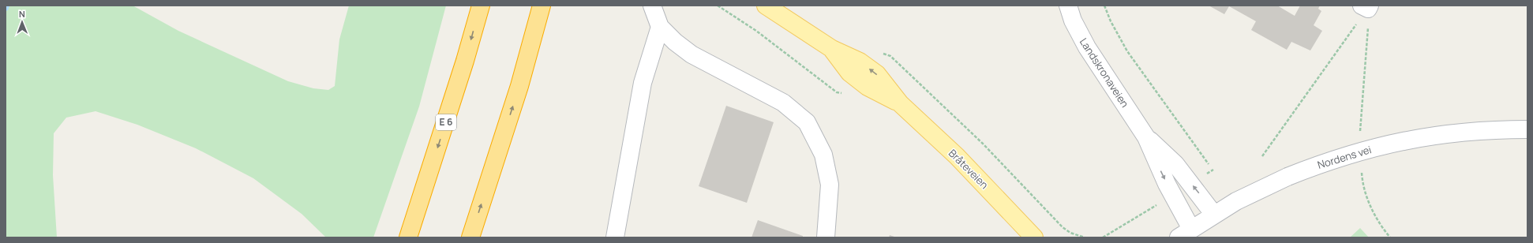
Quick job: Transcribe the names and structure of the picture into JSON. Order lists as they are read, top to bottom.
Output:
{
  "streets": {
    "highway": ["E 6"],
    "main road": ["Bråteveien"],
    "street": ["Landskronaveien", "Nordens vei"]
  },
  "crossings": [
    ["Landskronaveien", "Nordens vei"]
  ],
  "north": "top"
}
